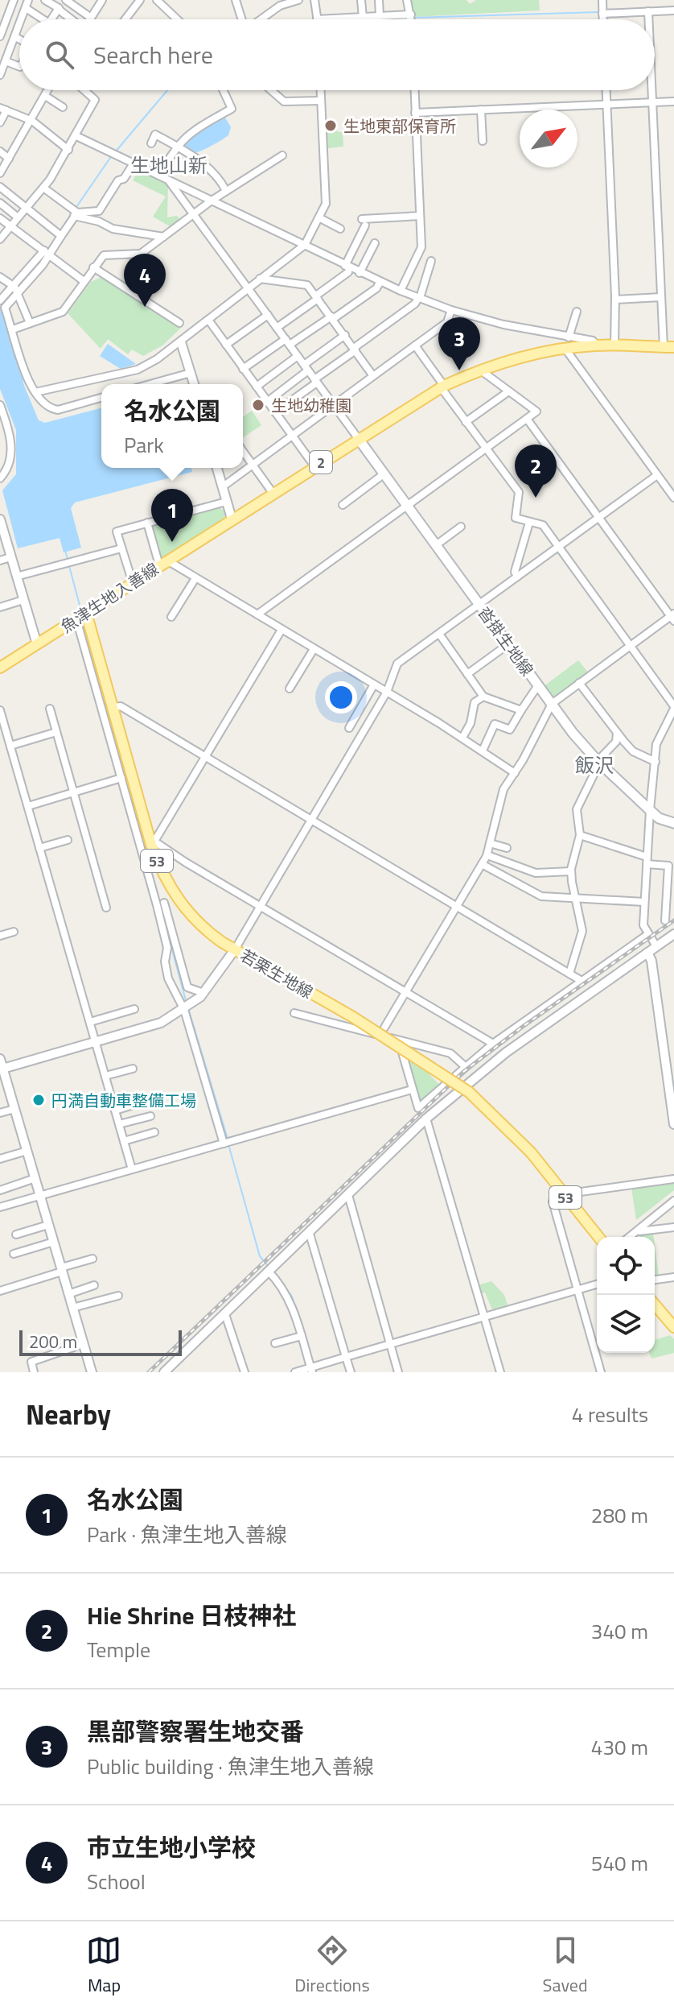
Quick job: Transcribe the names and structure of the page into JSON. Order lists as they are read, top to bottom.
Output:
{
  "streets": {
    "main road": [
      "2",
      "魚津生地入善線",
      "沓掛生地線",
      "53",
      "若栗生地線"
    ]
  },
  "crossings": [
    ["魚津生地入善線", "沓掛生地線"],
    ["魚津生地入善線", "若栗生地線"]
  ],
  "districts": ["生地山新", "飯沢"],
  "places": ["生地東部保育所", "生地幼稚園", "円満自動車整備工場"],
  "scale_bar": "200 m",
  "north": "top right",
  "page": {
    "search": "Search here",
    "pins": [
      "4",
      "3",
      "2",
      "1"
    ],
    "popup": ["名水公園", "Park"],
    "scale": "200 m",
    "heading": ["Nearby", "4 results"],
    "list": [
      {
        "mark": "1",
        "name": "名水公園",
        "note": "Park · 魚津生地入善線",
        "value": "280 m"
      },
      {
        "mark": "2",
        "name": "Hie Shrine 日枝神社",
        "note": "Temple",
        "value": "340 m"
      },
      {
        "mark": "3",
        "name": "黒部警察署生地交番",
        "note": "Public building · 魚津生地入善線",
        "value": "430 m"
      },
      {
        "mark": "4",
        "name": "市立生地小学校",
        "note": "School",
        "value": "540 m"
      }
    ],
    "nav": ["Map", "Directions", "Saved"]
  }
}
